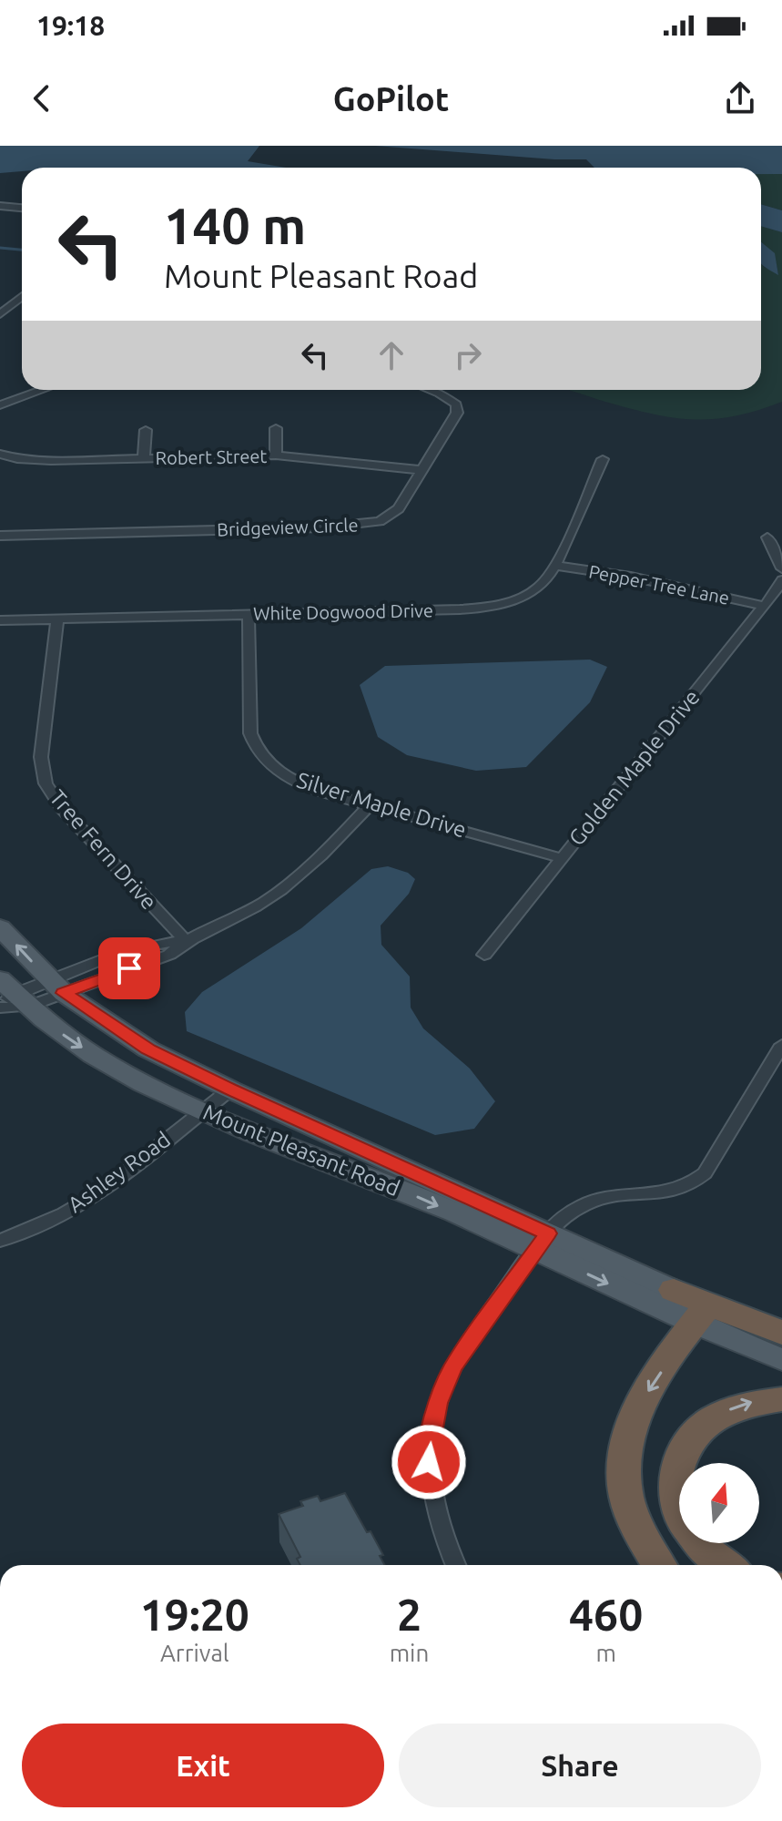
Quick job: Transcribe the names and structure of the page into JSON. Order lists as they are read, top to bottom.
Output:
{
  "streets": {
    "main road": ["Mount Pleasant Road"],
    "street": [
      "Robert Street",
      "Bridgeview Circle",
      "Pepper Tree Lane",
      "White Dogwood Drive",
      "Golden Maple Drive",
      "Silver Maple Drive",
      "Tree Fern Drive",
      "Ashley Road"
    ]
  },
  "crossings": [
    ["Robert Street", "Bridgeview Circle"],
    ["Pepper Tree Lane", "White Dogwood Drive"],
    ["Pepper Tree Lane", "Golden Maple Drive"],
    ["White Dogwood Drive", "Silver Maple Drive"],
    ["White Dogwood Drive", "Tree Fern Drive"],
    ["Golden Maple Drive", "Silver Maple Drive"],
    ["Mount Pleasant Road", "Ashley Road"]
  ],
  "north": "top",
  "page": {
    "status": "19:18",
    "header": "GoPilot",
    "turn": ["140 m", "Mount Pleasant Road"],
    "eta": [
      "19:20",
      "Arrival",
      "2",
      "min",
      "460",
      "m"
    ],
    "buttons": ["Exit", "Share"]
  }
}
